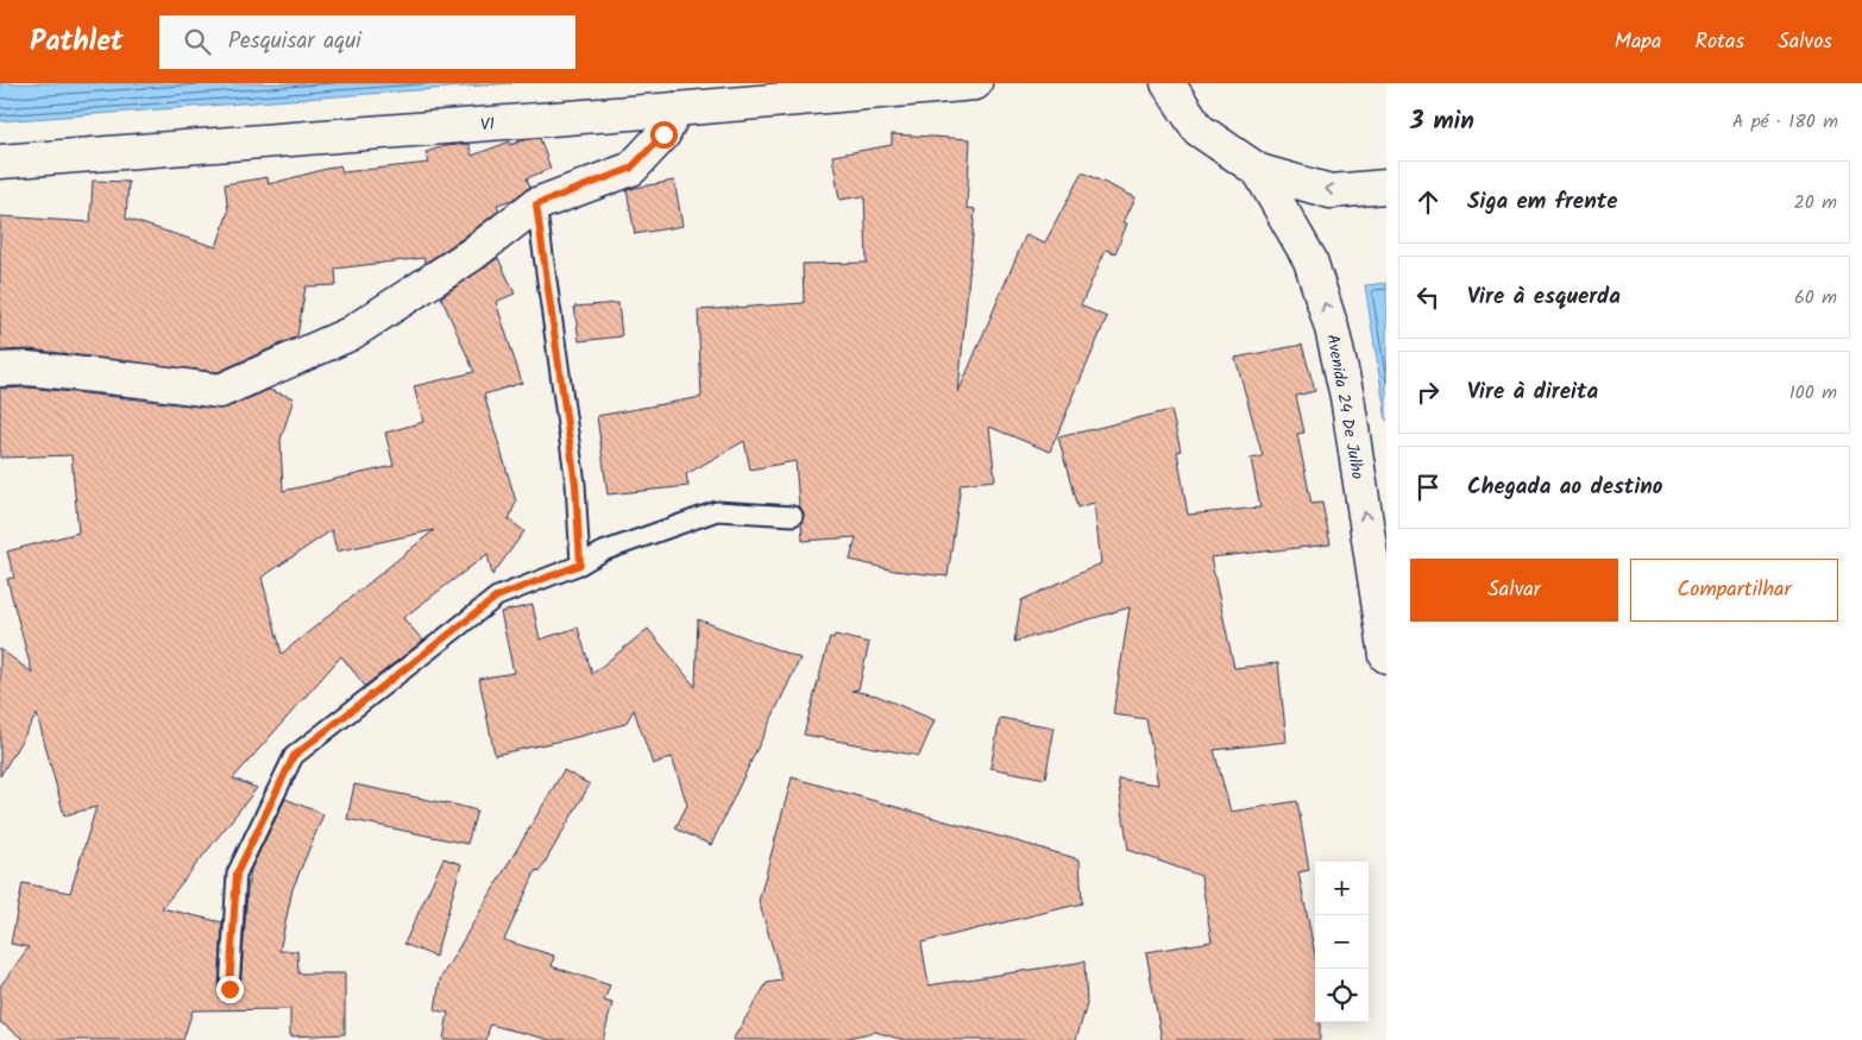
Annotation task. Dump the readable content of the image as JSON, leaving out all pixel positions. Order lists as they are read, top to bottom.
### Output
{
  "streets": {
    "street": ["V1", "Avenida 24 De Julho"]
  },
  "one_way": ["Avenida 24 De Julho"],
  "page": {
    "header": "Pathlet",
    "search": "Pesquisar aqui",
    "nav": ["Mapa", "Rotas", "Salvos"],
    "heading": ["3 min", "A pé · 180 m"],
    "list": [
      ["Siga em frente", "20 m"],
      ["Vire à esquerda", "60 m"],
      ["Vire à direita", "100 m"],
      "Chegada ao destino"
    ],
    "buttons": ["Salvar", "Compartilhar"],
    "map_buttons": ["+", "−"]
  }
}
